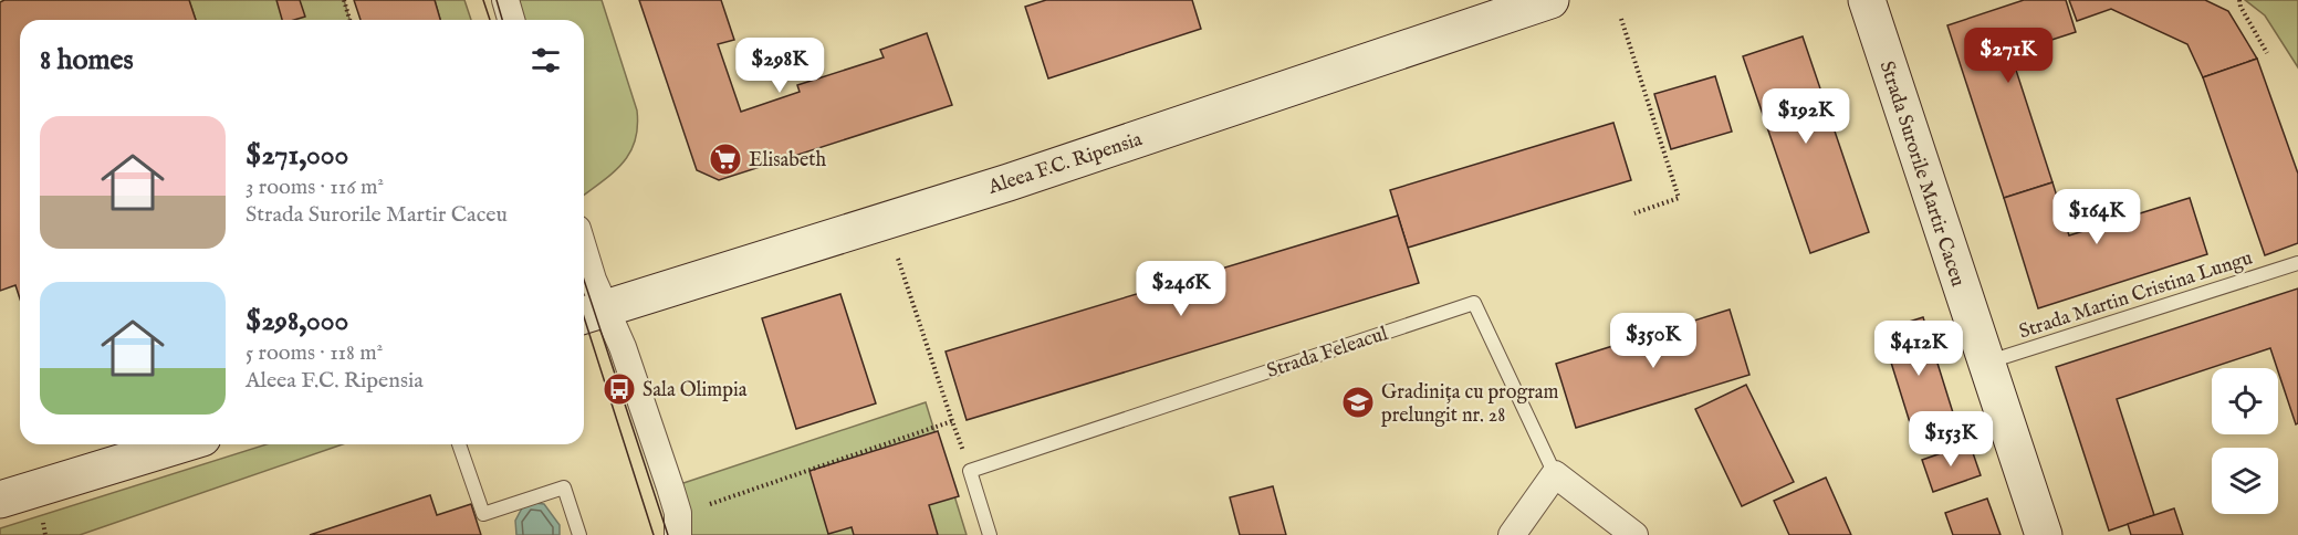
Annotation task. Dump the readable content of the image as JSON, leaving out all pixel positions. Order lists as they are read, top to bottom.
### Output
{
  "streets": {
    "main road": ["Aleea F.C. Ripensia", "Strada Surorile Martir Caceu"],
    "street": ["Strada Feleacul"],
    "lane": ["Strada Martin Cristina Lungu"]
  },
  "crossings": [
    ["Strada Surorile Martir Caceu", "Strada Martin Cristina Lungu"]
  ],
  "places": {
    "supermarket": ["Elisabeth"],
    "bus stop": ["Sala Olimpia"],
    "school or university": ["Gradinița cu program prelungit nr. 28"]
  },
  "page": {
    "heading": "8 homes",
    "price": [
      "$271K",
      "$298K",
      "$192K",
      "$164K",
      "$246K",
      "$350K",
      "$412K",
      "$153K"
    ],
    "list": [
      {
        "name": "$271,000",
        "note": "3 rooms · 116 m² · Strada Surorile Martir Caceu"
      },
      {
        "name": "$298,000",
        "note": "5 rooms · 118 m² · Aleea F.C. Ripensia"
      }
    ]
  }
}
